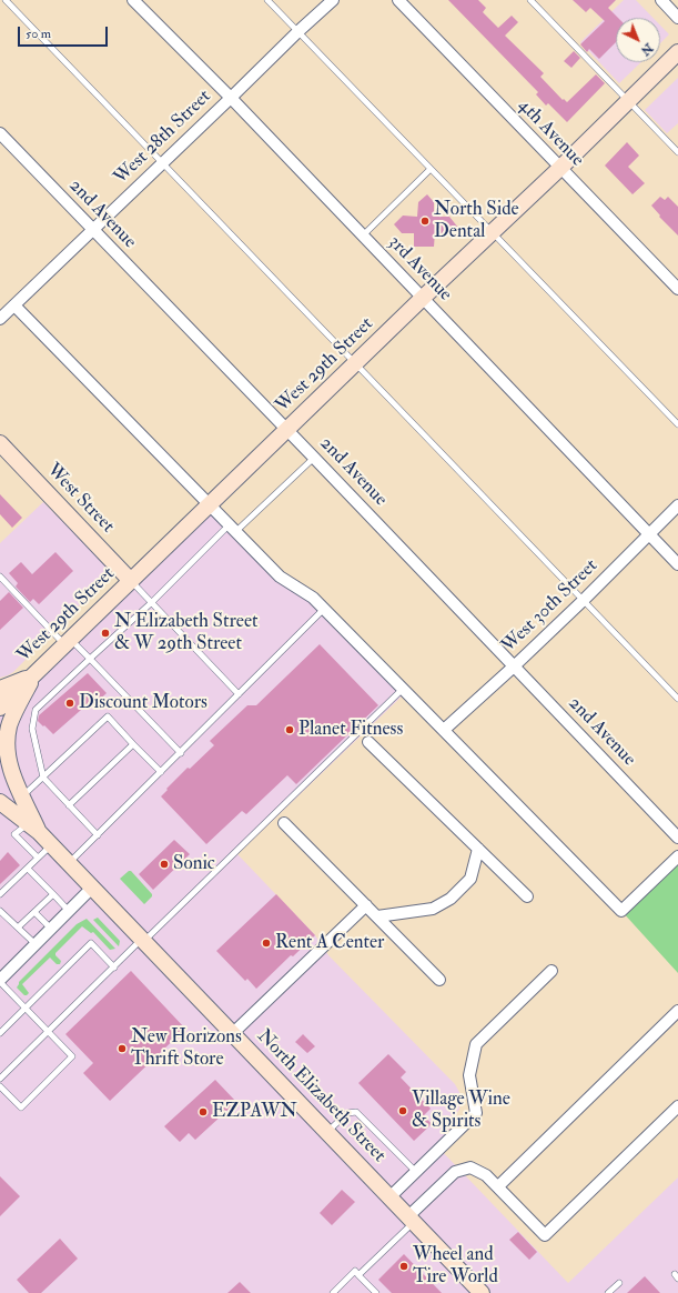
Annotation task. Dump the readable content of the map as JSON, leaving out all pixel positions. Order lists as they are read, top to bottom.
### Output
{
  "streets": {
    "street": [
      "4th Avenue",
      "West 28th Street",
      "2nd Avenue",
      "3rd Avenue",
      "West 29th Street",
      "West Street",
      "West 30th Street",
      "North Elizabeth Street"
    ]
  },
  "crossings": [
    ["4th Avenue", "West 29th Street"],
    ["West 28th Street", "2nd Avenue"],
    ["West 28th Street", "3rd Avenue"],
    ["2nd Avenue", "West 29th Street"],
    ["2nd Avenue", "West 30th Street"],
    ["3rd Avenue", "West 29th Street"],
    ["3rd Avenue", "West 30th Street"],
    ["West 29th Street", "West Street"]
  ],
  "places": [
    "North Side Dental",
    "N Elizabeth Street & W 29th Street",
    "Discount Motors",
    "Planet Fitness",
    "Sonic",
    "Rent A Center",
    "New Horizons Thrift Store",
    "Village Wine & Spirits",
    "EZPAWN",
    "Wheel and Tire World"
  ],
  "scale_bar": "50 m",
  "north": "bottom right"
}
